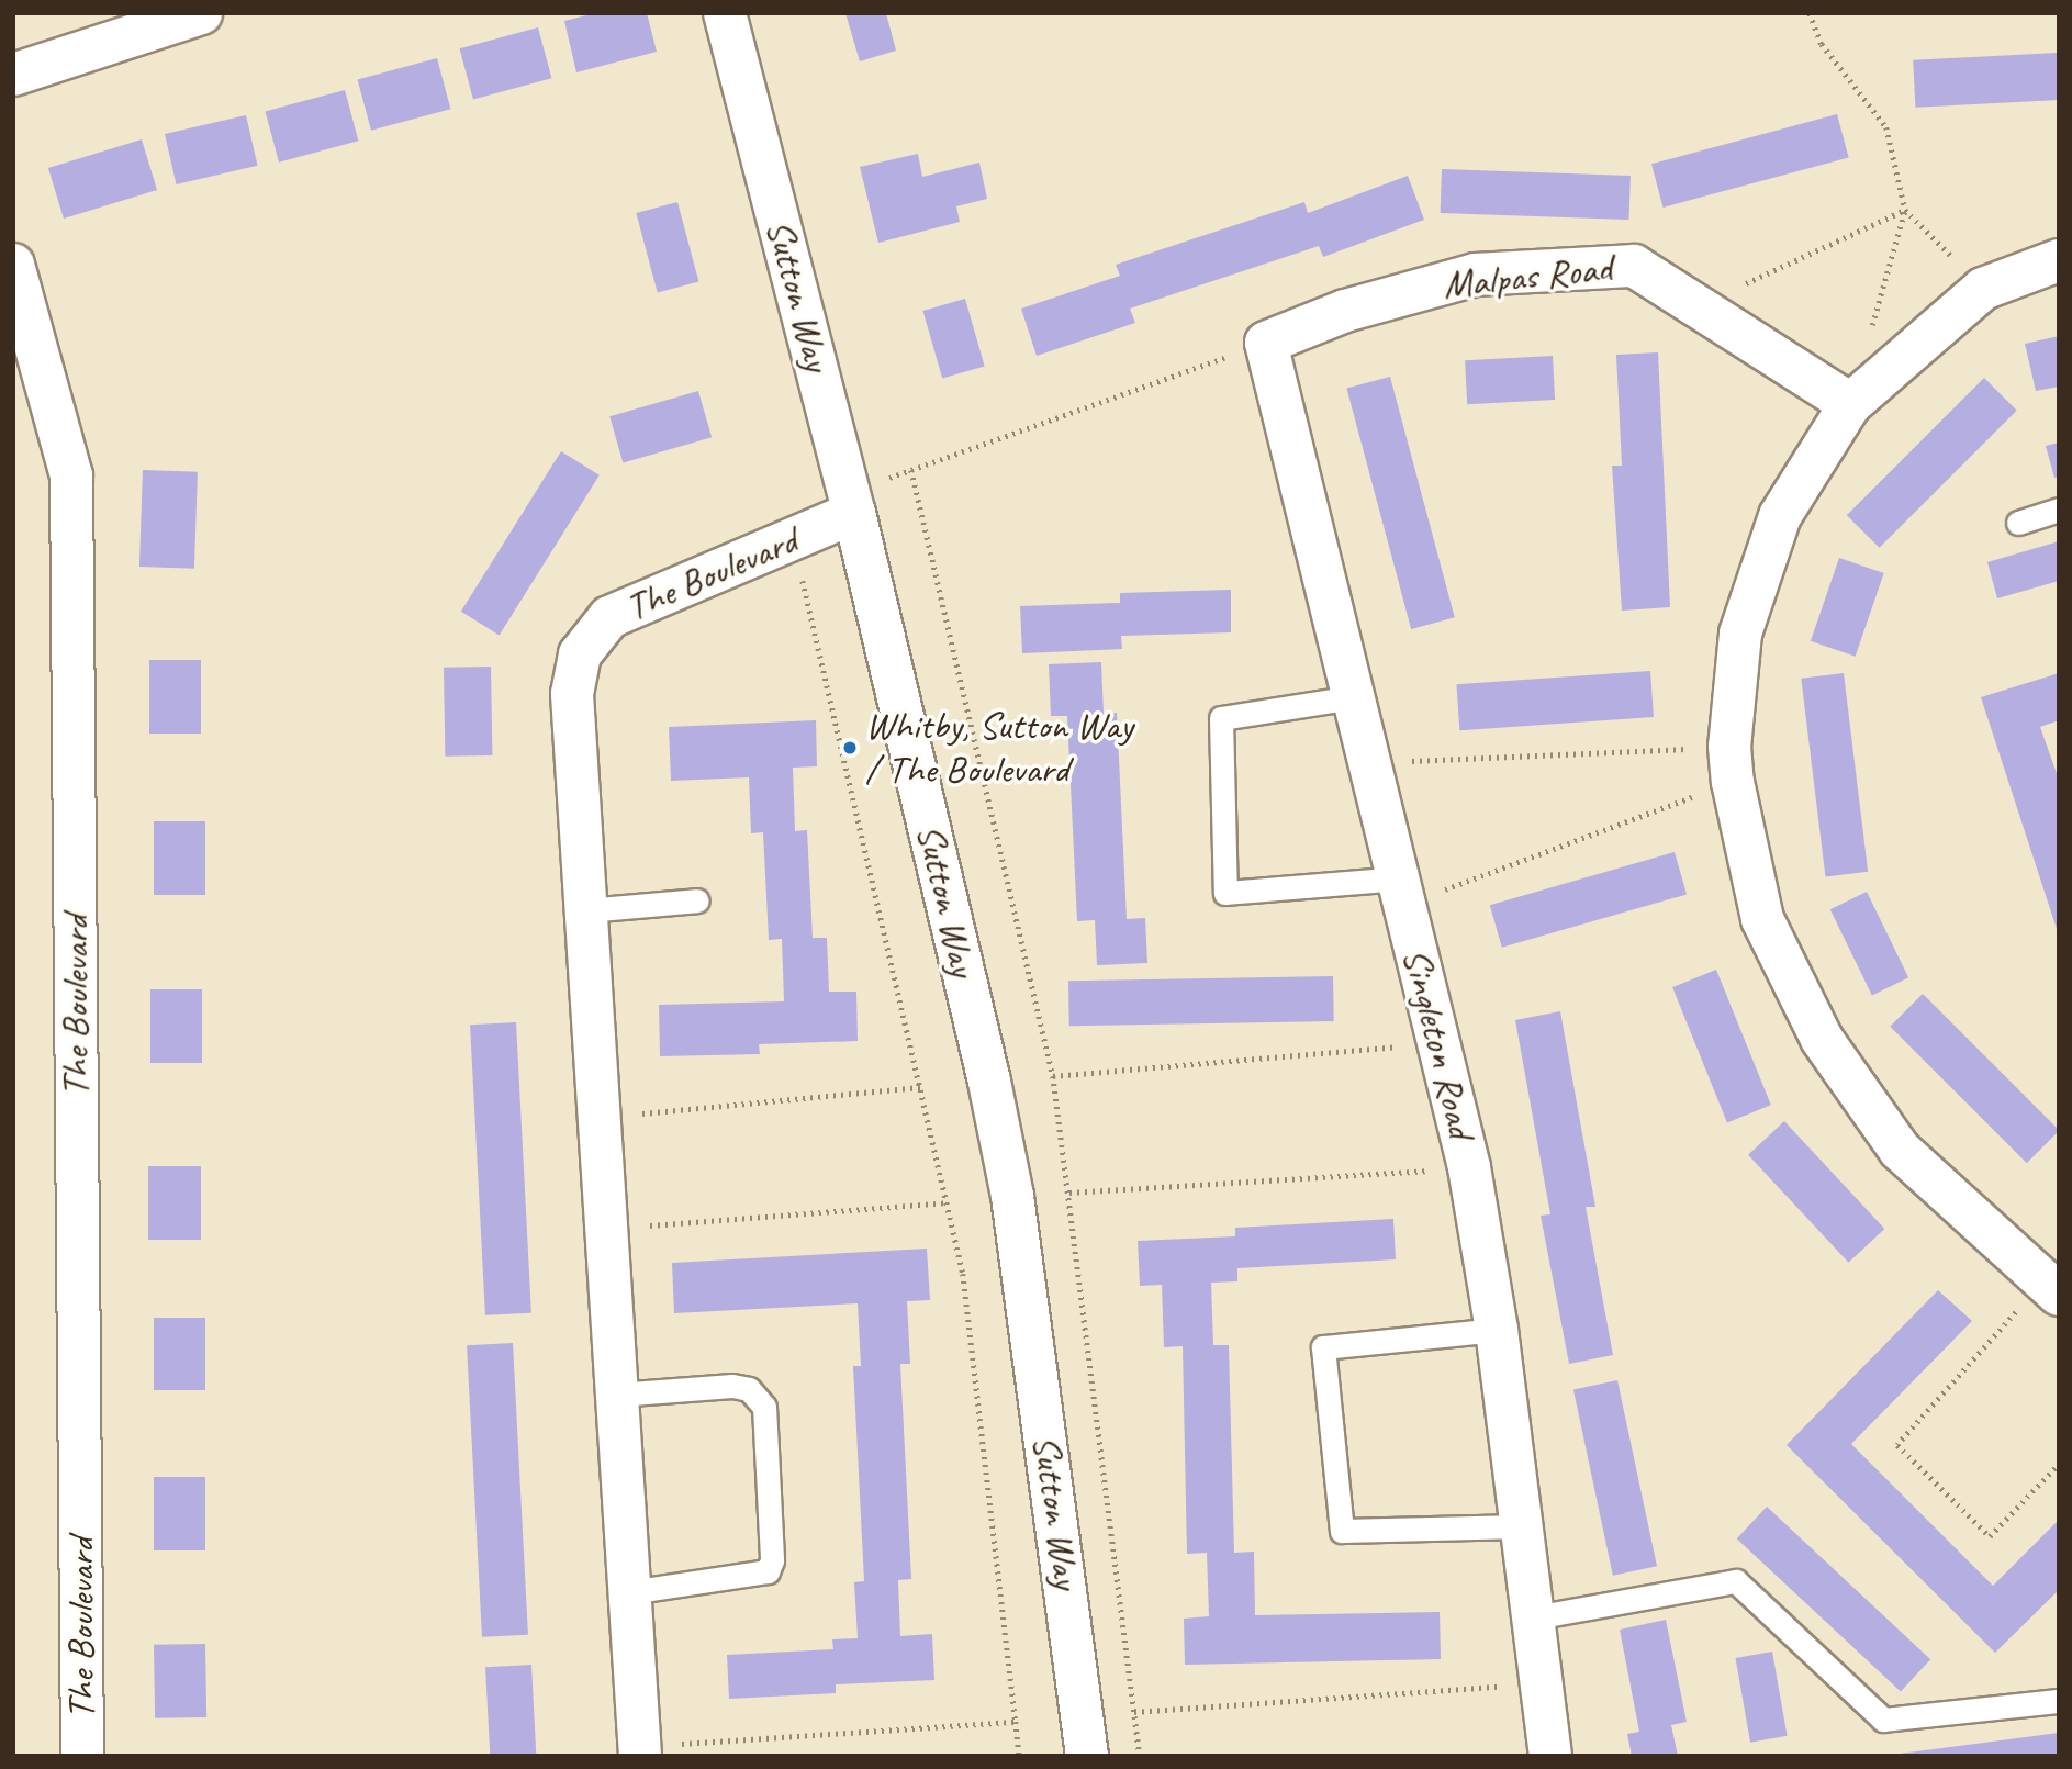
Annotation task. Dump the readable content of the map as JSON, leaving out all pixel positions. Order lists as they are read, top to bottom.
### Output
{
  "streets": {
    "street": [
      "Malpas Road",
      "Sutton Way",
      "The Boulevard",
      "Singleton Road"
    ]
  },
  "crossings": [
    ["Malpas Road", "Singleton Road"],
    ["Sutton Way", "The Boulevard"]
  ],
  "places": ["Whitby, Sutton Way / The Boulevard"]
}
